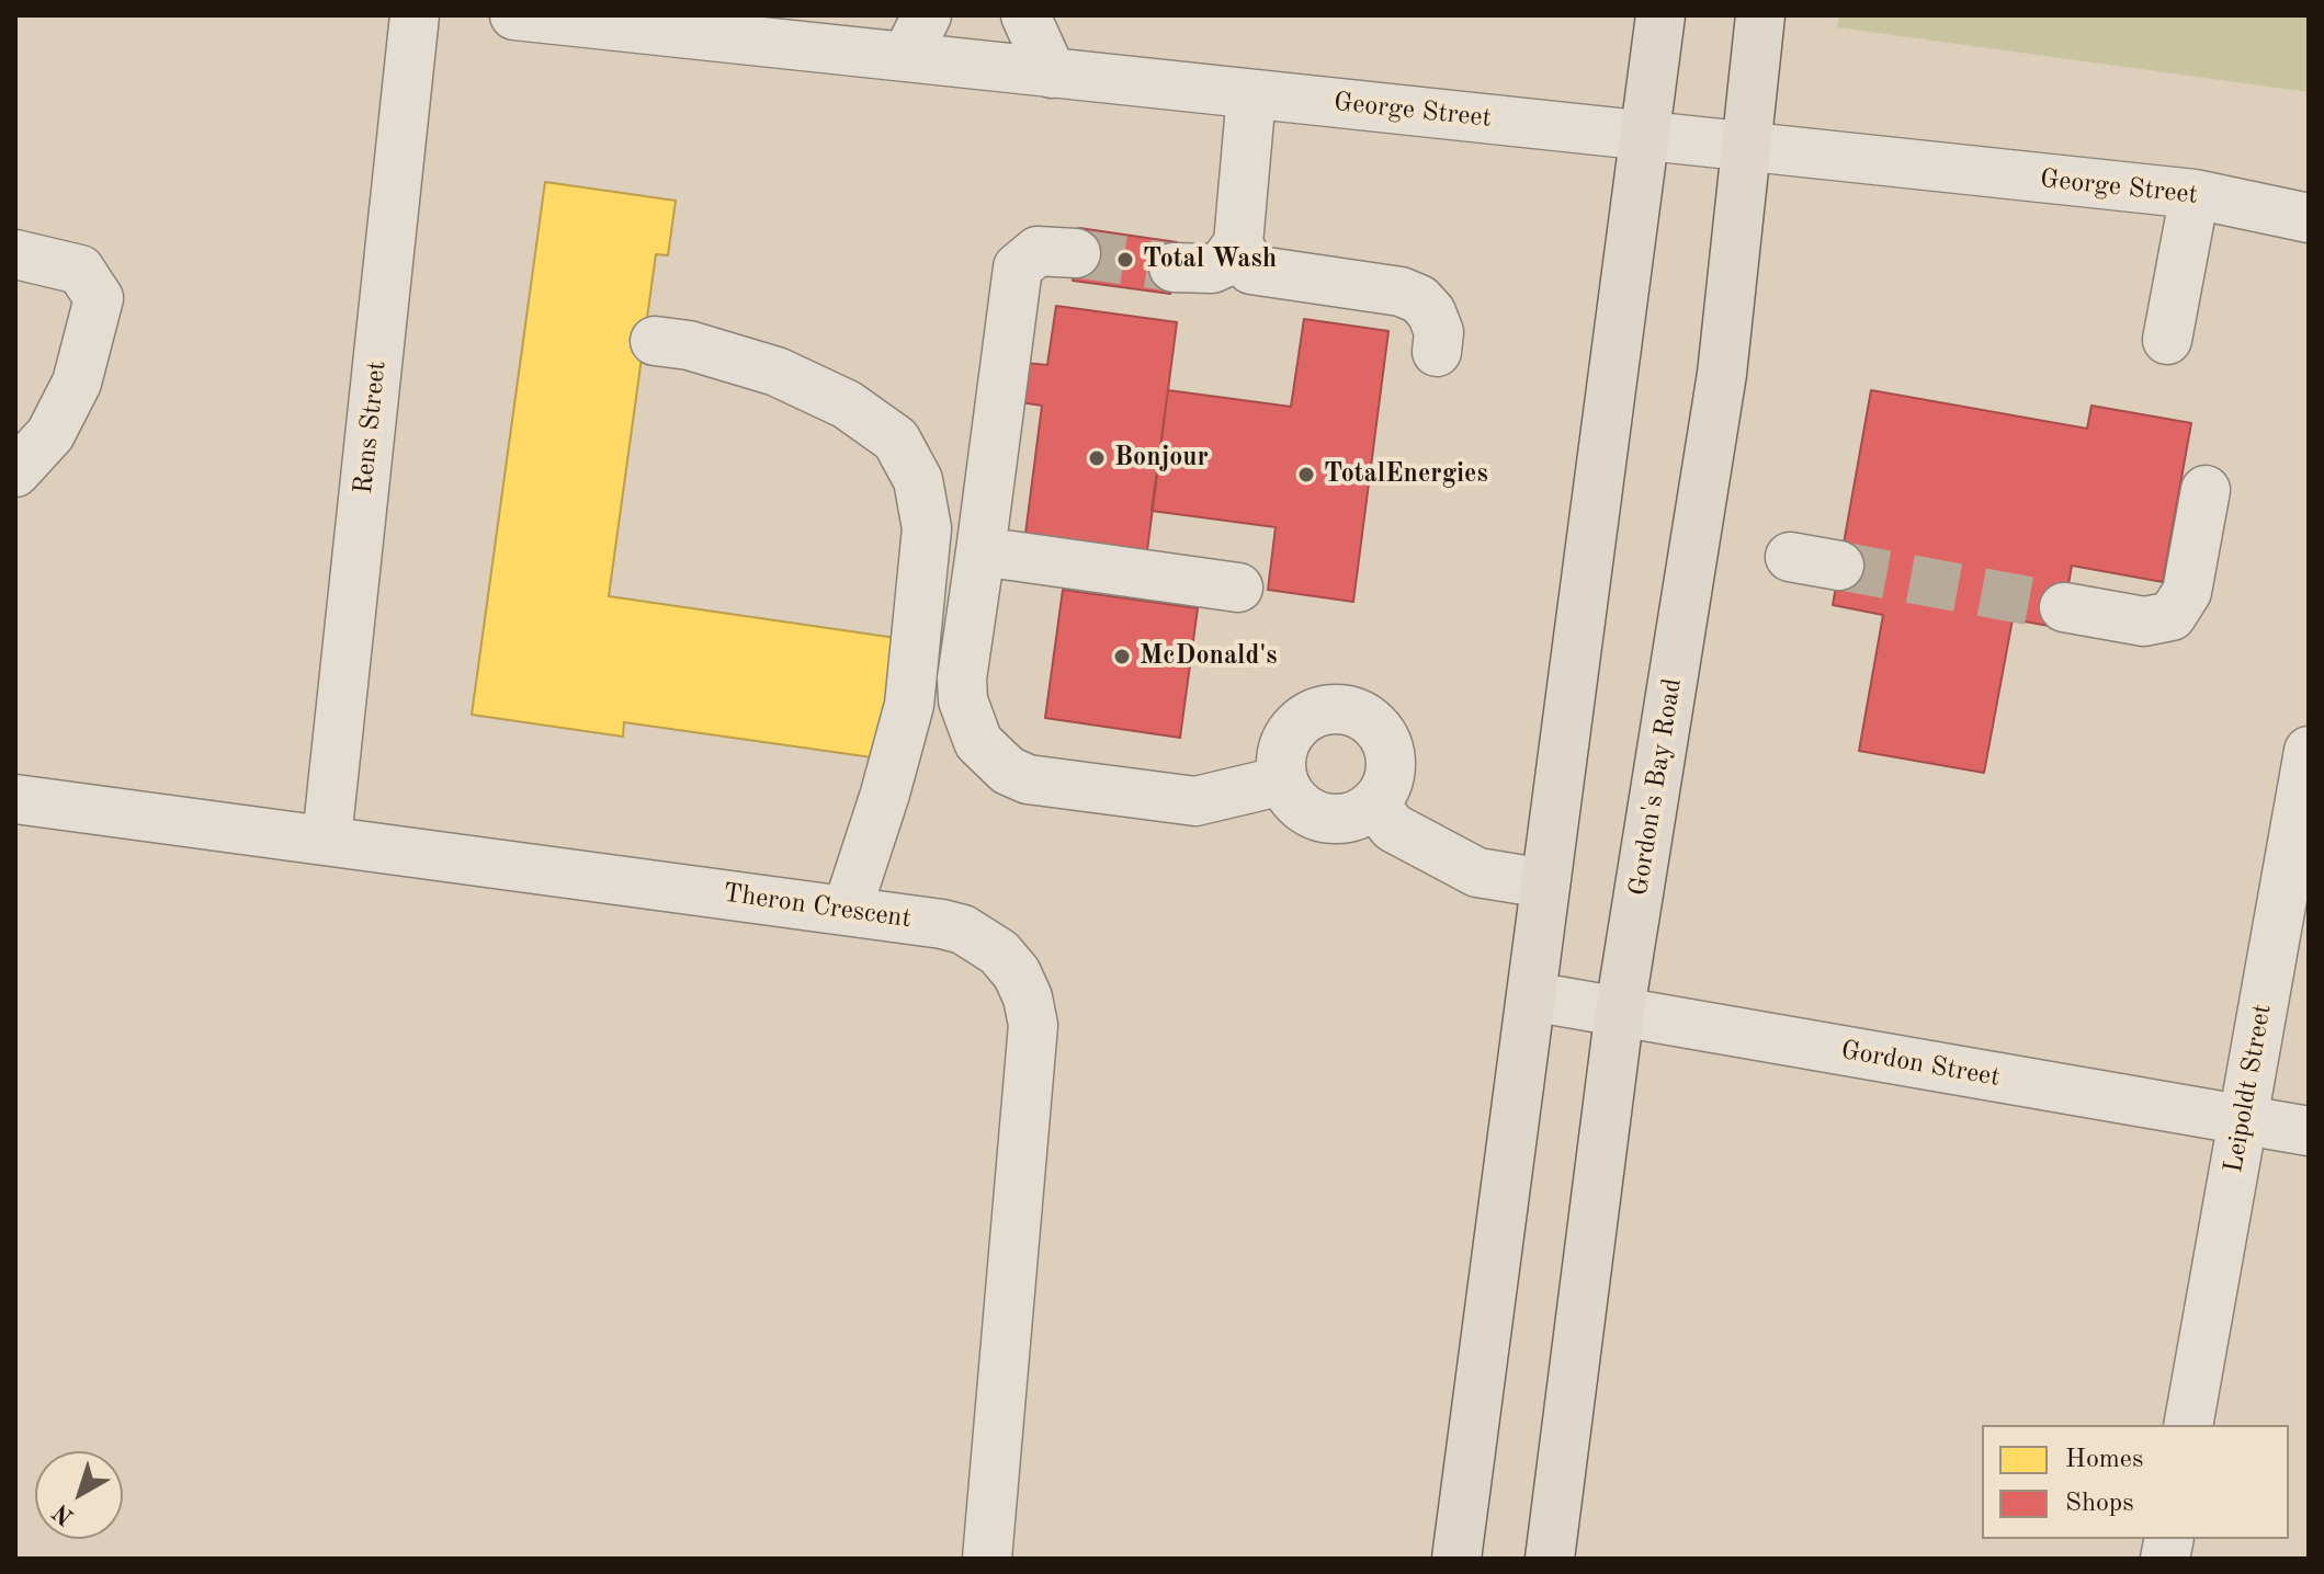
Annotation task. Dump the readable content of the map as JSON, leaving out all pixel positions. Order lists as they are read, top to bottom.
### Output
{
  "streets": {
    "main road": ["Gordon's Bay Road"],
    "street": [
      "George Street",
      "Rens Street",
      "Theron Crescent",
      "Gordon Street",
      "Leipoldt Street"
    ]
  },
  "crossings": [
    ["George Street", "Gordon's Bay Road"],
    ["Rens Street", "Theron Crescent"],
    ["Gordon's Bay Road", "Gordon Street"],
    ["Gordon Street", "Leipoldt Street"]
  ],
  "places": [
    "Total Wash",
    "Bonjour",
    "TotalEnergies",
    "McDonald's"
  ],
  "legend": ["Homes", "Shops"],
  "north": "bottom left"
}
